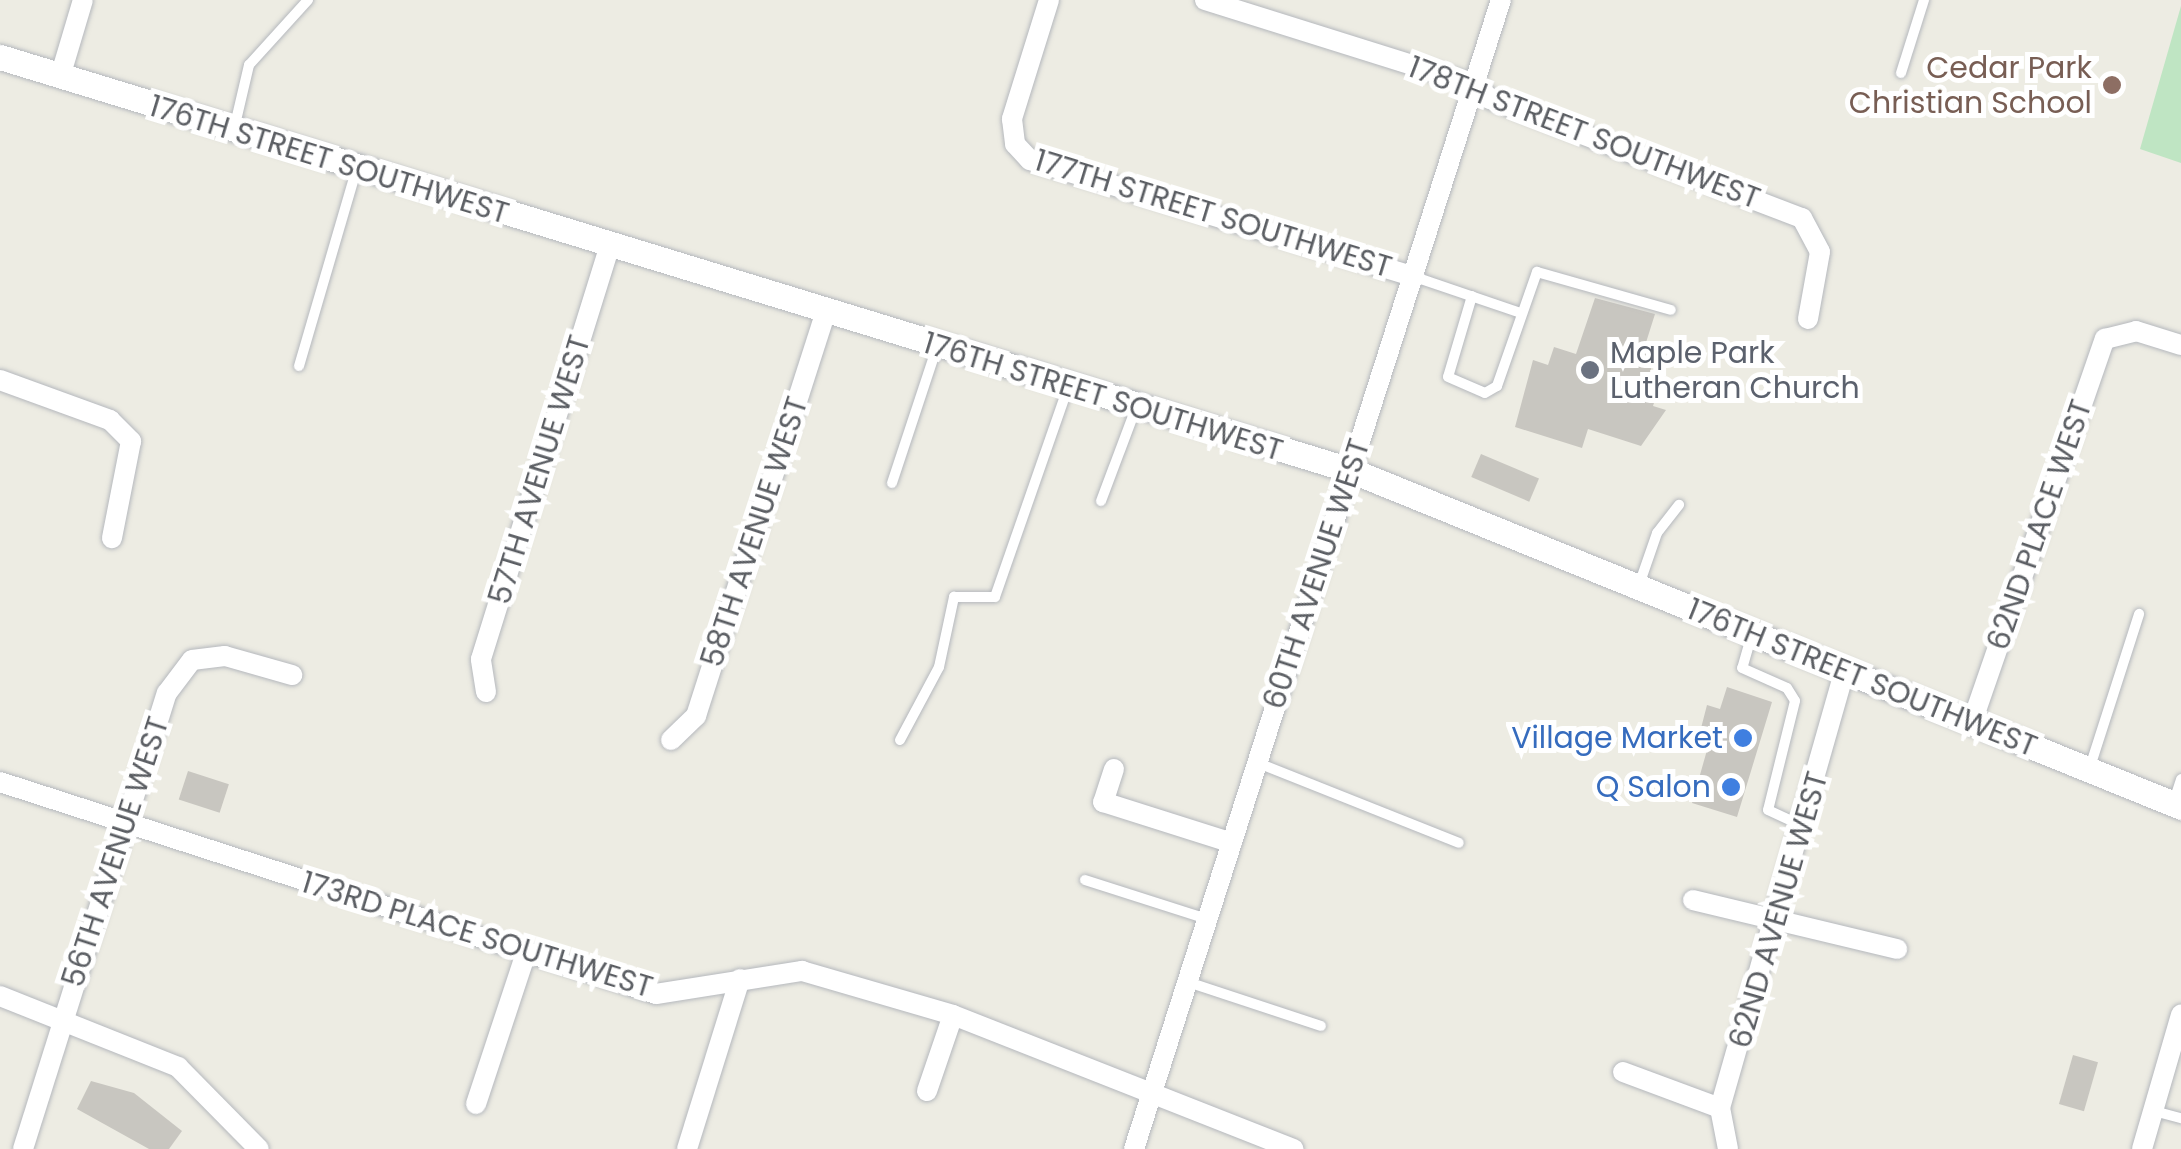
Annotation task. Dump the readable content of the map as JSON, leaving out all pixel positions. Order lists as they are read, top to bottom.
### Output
{
  "streets": {
    "street": [
      "178TH STREET SOUTHWEST",
      "176TH STREET SOUTHWEST",
      "177TH STREET SOUTHWEST",
      "57TH AVENUE WEST",
      "62ND PLACE WEST",
      "58TH AVENUE WEST",
      "60TH AVENUE WEST",
      "56TH AVENUE WEST",
      "62ND AVENUE WEST",
      "173RD PLACE SOUTHWEST"
    ]
  },
  "crossings": [
    ["178TH STREET SOUTHWEST", "60TH AVENUE WEST"],
    ["176TH STREET SOUTHWEST", "57TH AVENUE WEST"],
    ["176TH STREET SOUTHWEST", "62ND PLACE WEST"],
    ["176TH STREET SOUTHWEST", "58TH AVENUE WEST"],
    ["176TH STREET SOUTHWEST", "60TH AVENUE WEST"],
    ["176TH STREET SOUTHWEST", "62ND AVENUE WEST"],
    ["177TH STREET SOUTHWEST", "60TH AVENUE WEST"],
    ["60TH AVENUE WEST", "173RD PLACE SOUTHWEST"],
    ["56TH AVENUE WEST", "173RD PLACE SOUTHWEST"]
  ],
  "places": [
    "Cedar Park Christian School",
    "Maple Park Lutheran Church",
    "Village Market",
    "Q Salon"
  ]
}
